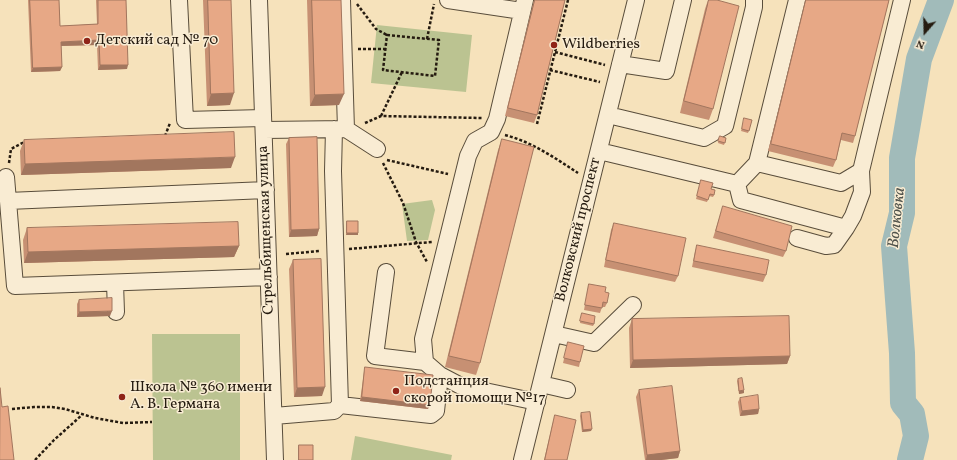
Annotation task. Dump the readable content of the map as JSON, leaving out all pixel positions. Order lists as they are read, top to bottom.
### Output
{
  "streets": {
    "street": ["Стрельбищенская улица", "Волковский проспект"]
  },
  "water": ["Волковка"],
  "places": [
    "Детский сад № 70",
    "Wildberries",
    "Подстанция скорой помощи №17",
    "Школа № 360 имени А. В. Германа"
  ],
  "north": "bottom"
}
